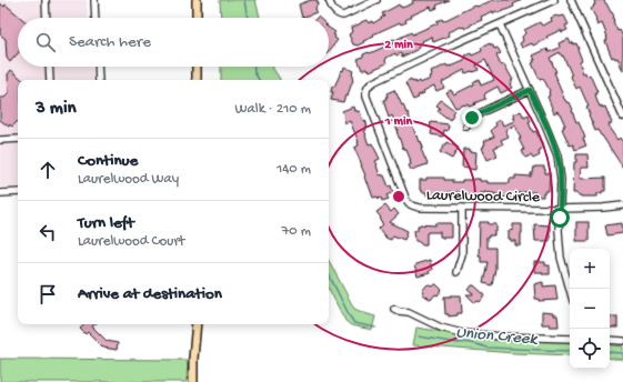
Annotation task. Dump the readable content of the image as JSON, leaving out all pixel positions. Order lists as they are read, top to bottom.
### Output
{
  "streets": {
    "street": ["Laurelwood Circle"]
  },
  "water": ["Union Creek"],
  "page": {
    "search": "Search here",
    "heading": ["3 min", "Walk · 210 m"],
    "list": [
      ["Continue", "Laurelwood Way", "140 m"],
      ["Turn left", "Laurelwood Court", "70 m"],
      "Arrive at destination"
    ],
    "map_buttons": ["+", "−"]
  },
  "rings": ["2 min", "1 min"]
}
